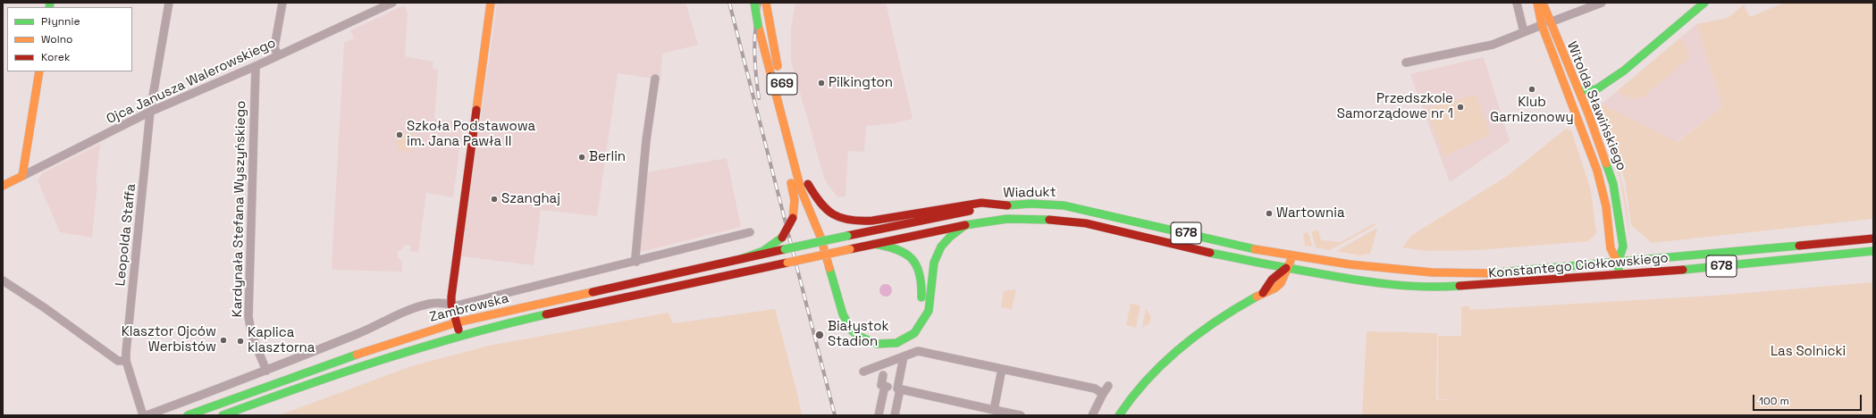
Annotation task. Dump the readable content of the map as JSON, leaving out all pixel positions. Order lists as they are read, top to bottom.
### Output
{
  "streets": {
    "main road": [
      "Ojca Janusza Walerowskiego",
      "669",
      "Witolda Sławińskiego",
      "Wiadukt",
      "678",
      "Konstantego Ciołkowskiego",
      "Zambrowska"
    ],
    "street": ["Kardynała Stefana Wyszyńskiego", "Leopolda Staffa"]
  },
  "crossings": [
    ["Ojca Janusza Walerowskiego", "Kardynała Stefana Wyszyńskiego"],
    ["Ojca Janusza Walerowskiego", "Leopolda Staffa"],
    ["Witolda Sławińskiego", "Konstantego Ciołkowskiego"],
    ["Wiadukt", "Konstantego Ciołkowskiego"],
    ["Wiadukt", "Zambrowska"],
    ["Kardynała Stefana Wyszyńskiego", "Zambrowska"]
  ],
  "parks": ["Las Solnicki"],
  "places": [
    "Pilkington",
    "Klub Garnizonowy",
    "Przedszkole Samorządowe nr 1",
    "Szkoła Podstawowa im. Jana Pawła II",
    "Berlin",
    "Szanghaj",
    "Wartownia",
    "Białystok Stadion",
    "Klasztor Ojców Werbistów",
    "Kaplica klasztorna"
  ],
  "legend": ["Płynnie", "Wolno", "Korek"],
  "scale_bar": "100 m"
}
